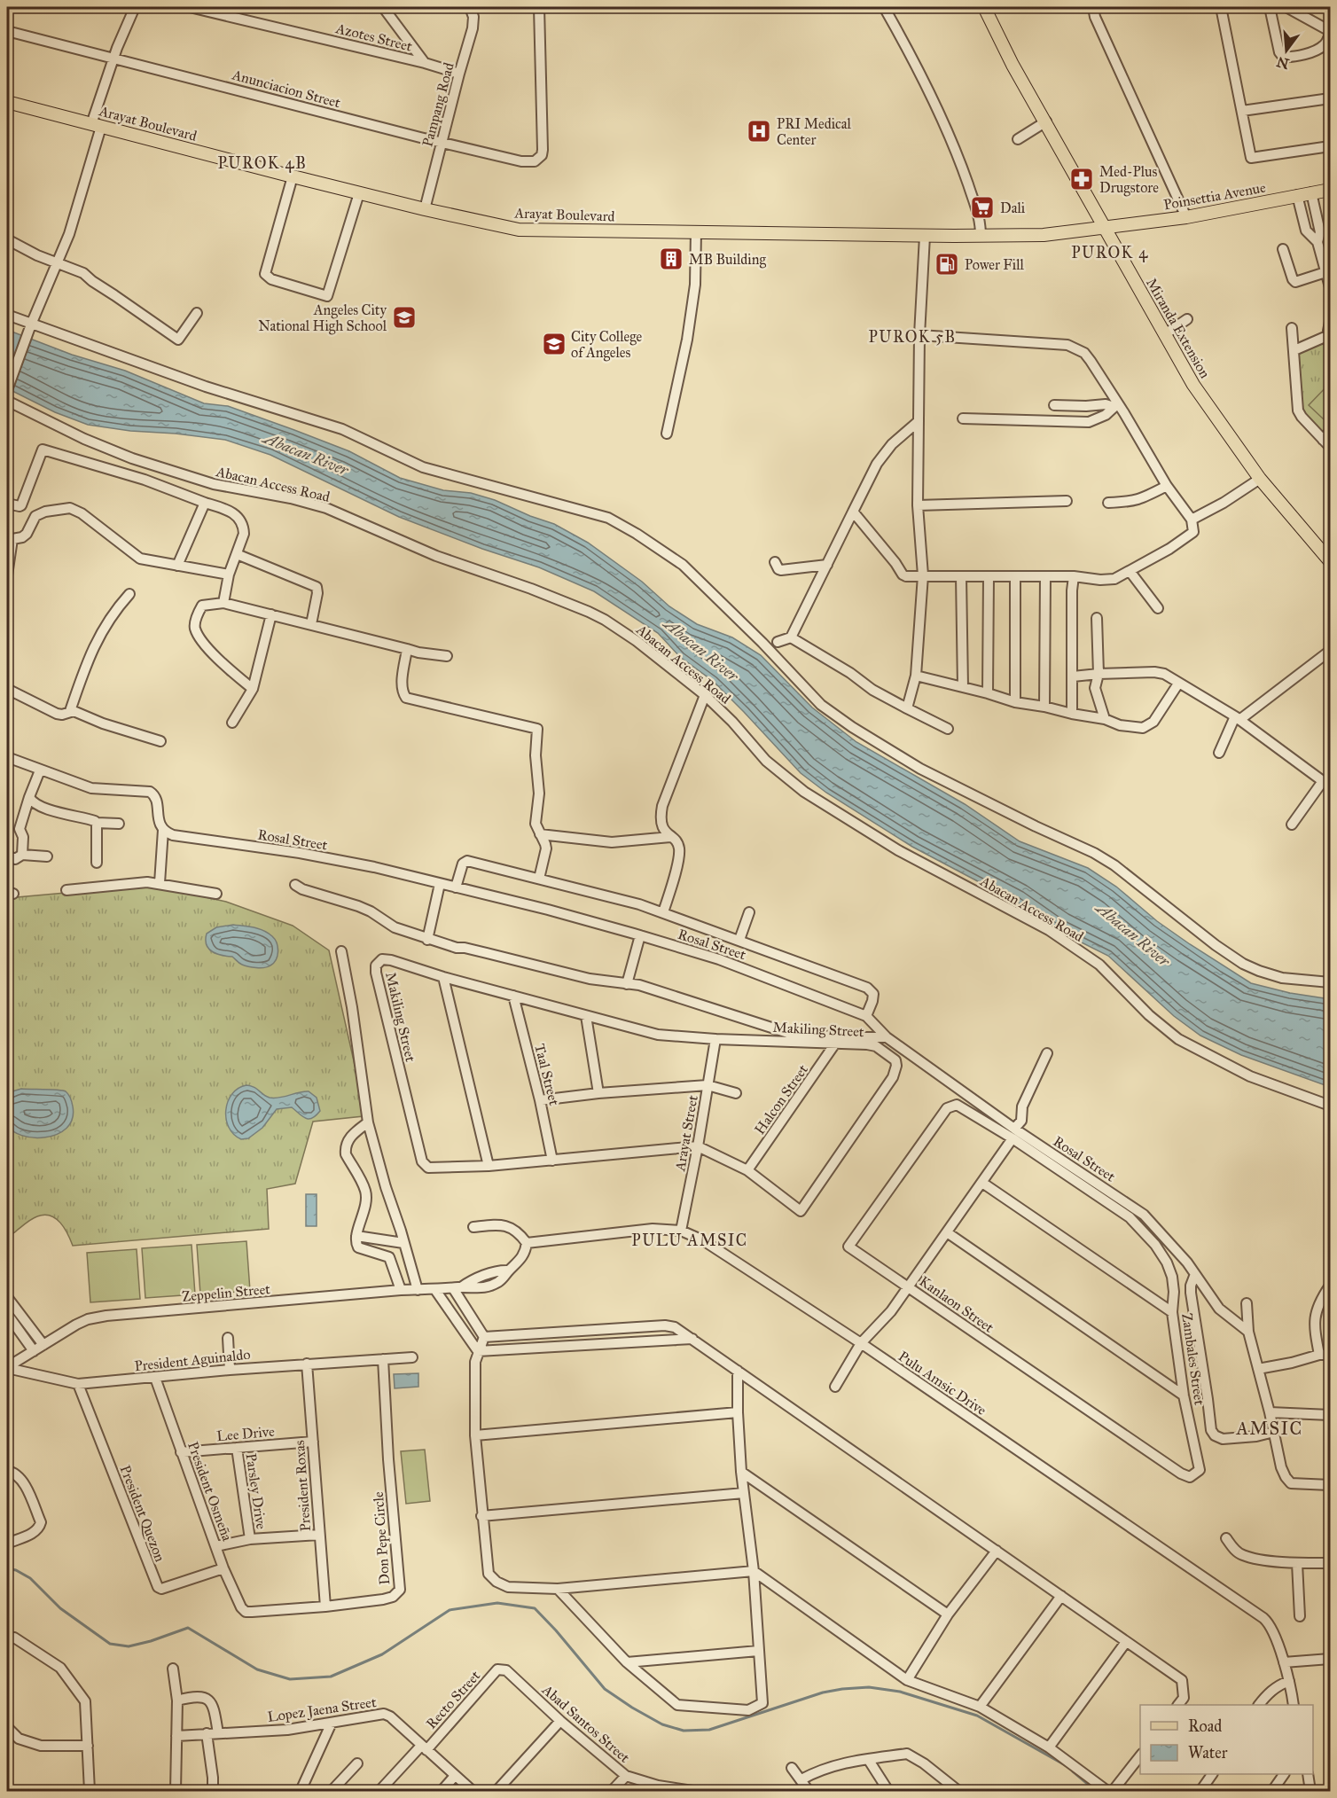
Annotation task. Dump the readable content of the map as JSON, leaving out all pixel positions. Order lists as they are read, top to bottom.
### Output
{
  "streets": {
    "main road": ["Arayat Boulevard", "Poinsettia Avenue", "Miranda Extension"],
    "street": [
      "Azotes Street",
      "Anunciacion Street",
      "Pampang Road",
      "Abacan Access Road",
      "Rosal Street",
      "Makiling Street",
      "Taal Street",
      "Halcon Street",
      "Arayat Street",
      "Zeppelin Street",
      "Kanlaon Street",
      "Zambales Street",
      "President Aguinaldo",
      "Pulu Amsic Drive",
      "Lee Drive",
      "President Roxas",
      "President Osmeña",
      "Parsley Drive",
      "President Quezon",
      "Don Pepe Circle",
      "Recto Street",
      "Lopez Jaena Street",
      "Abad Santos Street"
    ]
  },
  "crossings": [
    ["Azotes Street", "Pampang Road"],
    ["Anunciacion Street", "Pampang Road"],
    ["Pampang Road", "Arayat Boulevard"],
    ["Arayat Boulevard", "Poinsettia Avenue"],
    ["Arayat Boulevard", "Miranda Extension"],
    ["Poinsettia Avenue", "Miranda Extension"],
    ["Rosal Street", "Zambales Street"],
    ["Makiling Street", "Taal Street"],
    ["Makiling Street", "Halcon Street"],
    ["Makiling Street", "Arayat Street"],
    ["Arayat Street", "Pulu Amsic Drive"],
    ["Zeppelin Street", "President Aguinaldo"],
    ["Zeppelin Street", "Pulu Amsic Drive"],
    ["Kanlaon Street", "Zambales Street"],
    ["President Aguinaldo", "President Roxas"],
    ["President Aguinaldo", "President Osmeña"],
    ["President Aguinaldo", "President Quezon"],
    ["President Aguinaldo", "Don Pepe Circle"],
    ["Lee Drive", "President Roxas"],
    ["Lee Drive", "President Osmeña"],
    ["Lee Drive", "Parsley Drive"],
    ["President Roxas", "Don Pepe Circle"],
    ["President Osmeña", "President Quezon"],
    ["President Osmeña", "Don Pepe Circle"],
    ["Recto Street", "Lopez Jaena Street"],
    ["Recto Street", "Abad Santos Street"]
  ],
  "districts": [
    "PUROK 4B",
    "PUROK 4",
    "PUROK 5B",
    "PULU AMSIC",
    "AMSIC"
  ],
  "water": ["Abacan River"],
  "places": {
    "hospital": ["PRI Medical Center"],
    "pharmacy": ["Med-Plus Drugstore"],
    "supermarket": ["Dali"],
    "building": ["MB Building"],
    "fuel station": ["Power Fill"],
    "school or university": ["Angeles City National High School", "City College of Angeles"]
  },
  "legend": ["Road", "Water"],
  "north": "bottom"
}
